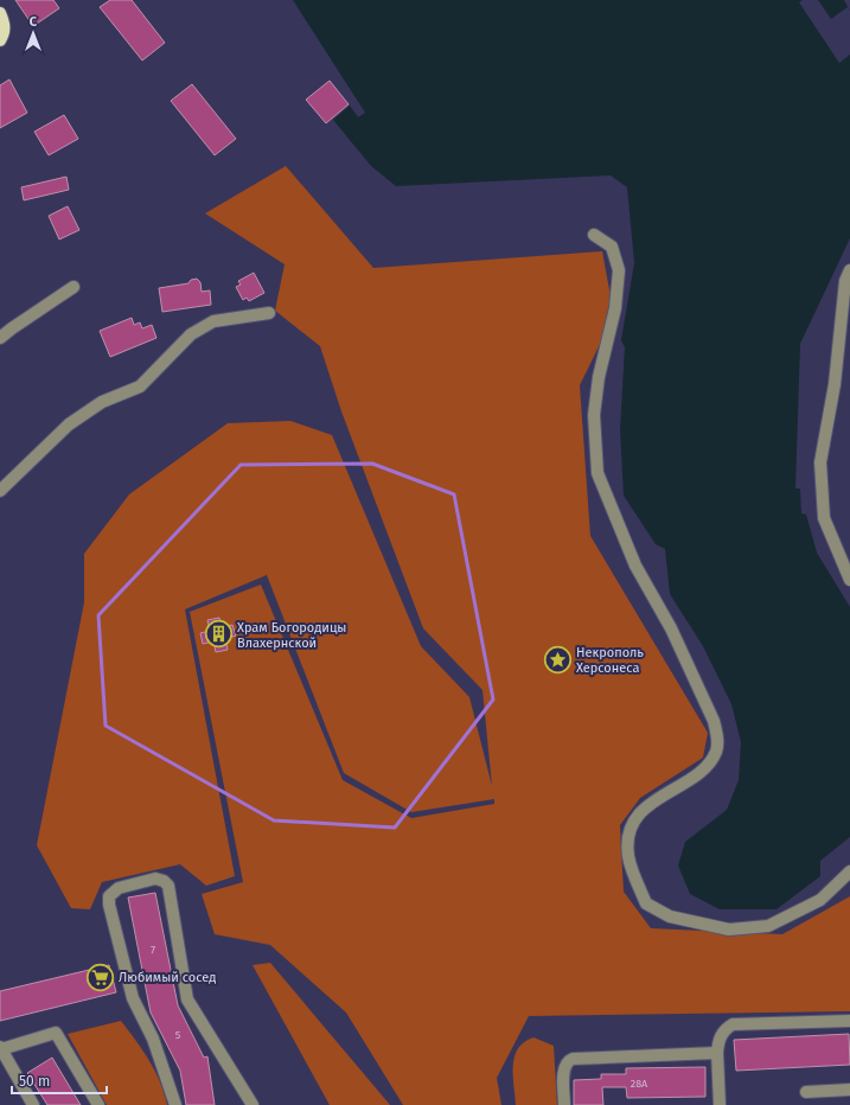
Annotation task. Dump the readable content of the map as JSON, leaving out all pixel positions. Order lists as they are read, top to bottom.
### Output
{
  "places": {
    "building": ["Храм Богородицы Влахернской"],
    "place": ["Некрополь Херсонеса"],
    "supermarket": ["Любимый сосед"]
  },
  "house_numbers": ["7", "5", "28А"],
  "scale_bar": "50 m",
  "north": "top"
}
